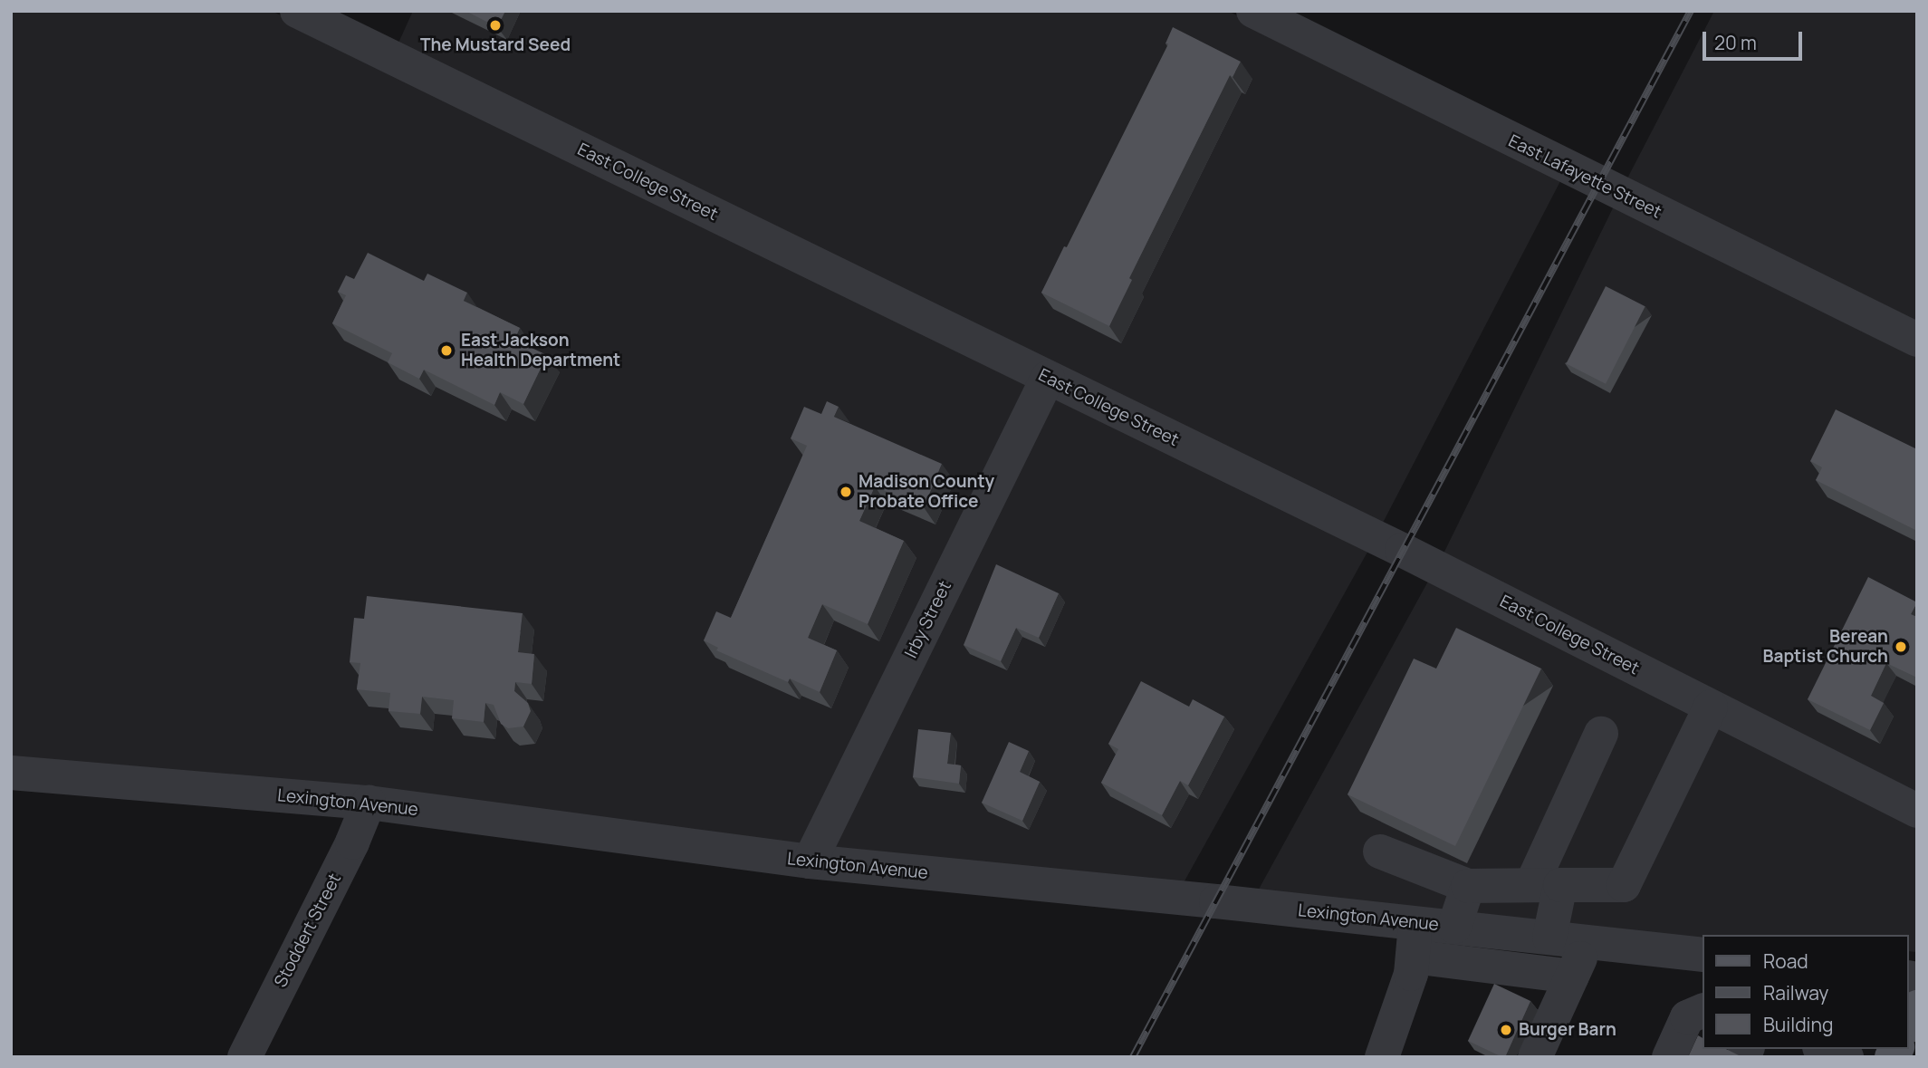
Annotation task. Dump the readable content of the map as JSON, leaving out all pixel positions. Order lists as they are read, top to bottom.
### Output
{
  "streets": {
    "street": [
      "East Lafayette Street",
      "East College Street",
      "Irby Street",
      "Lexington Avenue",
      "Stoddert Street"
    ]
  },
  "crossings": [
    ["East College Street", "Irby Street"],
    ["Irby Street", "Lexington Avenue"],
    ["Lexington Avenue", "Stoddert Street"]
  ],
  "places": [
    "The Mustard Seed",
    "East Jackson Health Department",
    "Madison County Probate Office",
    "Berean Baptist Church",
    "Burger Barn"
  ],
  "legend": ["Road", "Railway", "Building"],
  "scale_bar": "20 m"
}
